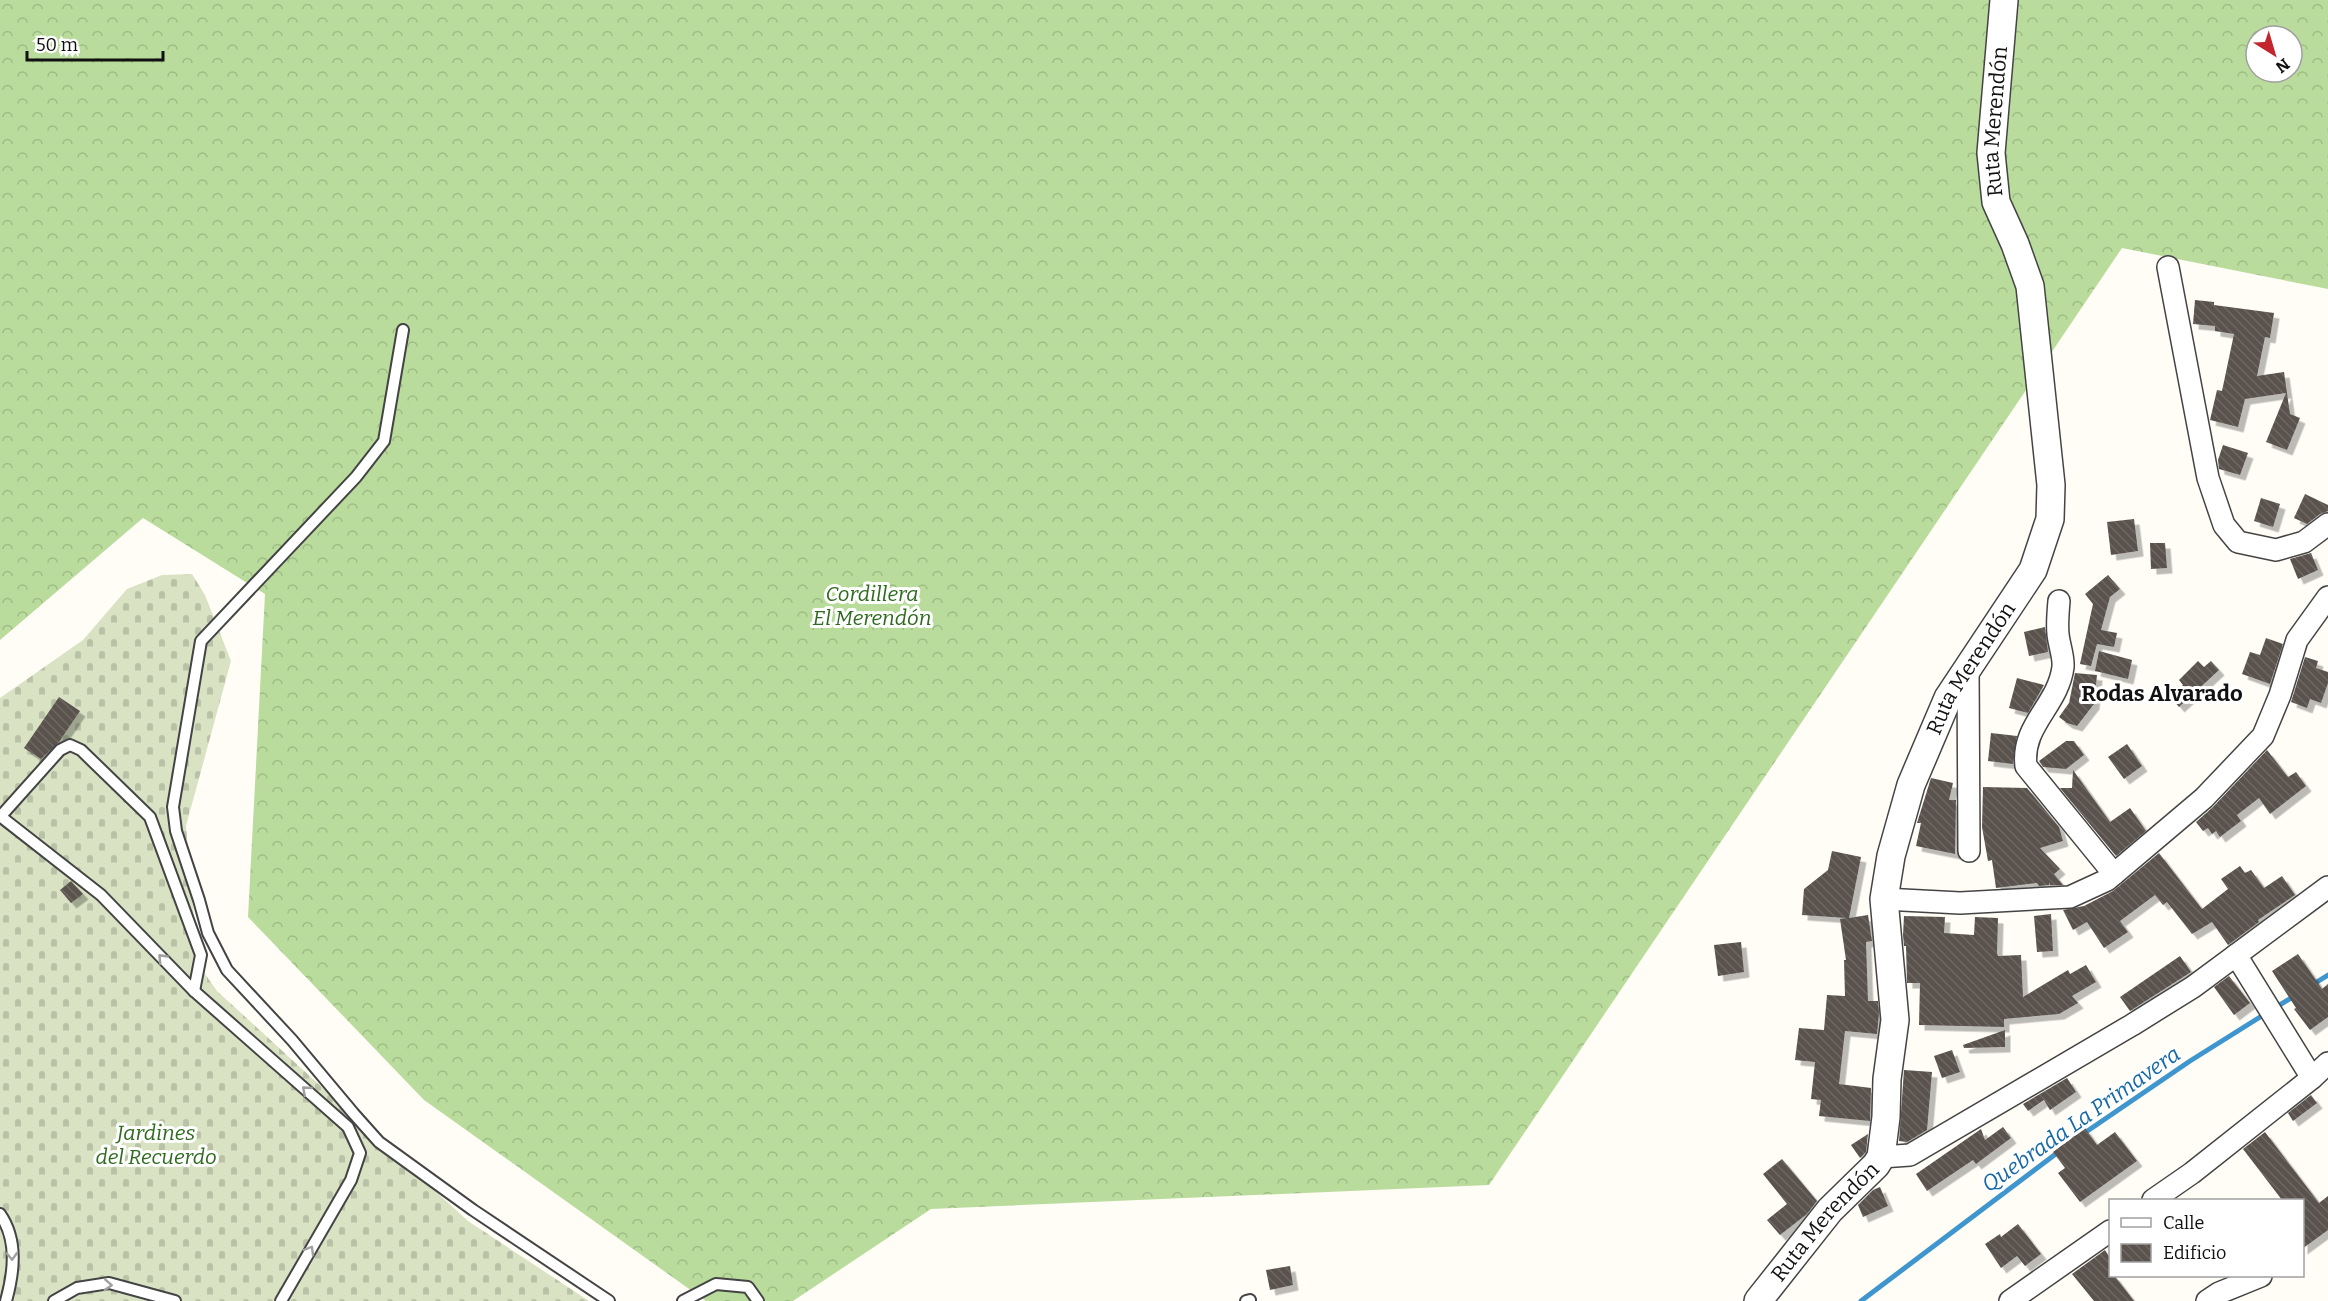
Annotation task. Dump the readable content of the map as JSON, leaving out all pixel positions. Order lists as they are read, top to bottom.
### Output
{
  "streets": {
    "street": ["Ruta Merendón"]
  },
  "districts": ["Rodas Alvarado"],
  "water": ["Quebrada La Primavera"],
  "parks": ["Cordillera El Merendón", "Jardines del Recuerdo"],
  "legend": ["Calle", "Edificio"],
  "scale_bar": "50 m",
  "north": "bottom right"
}
